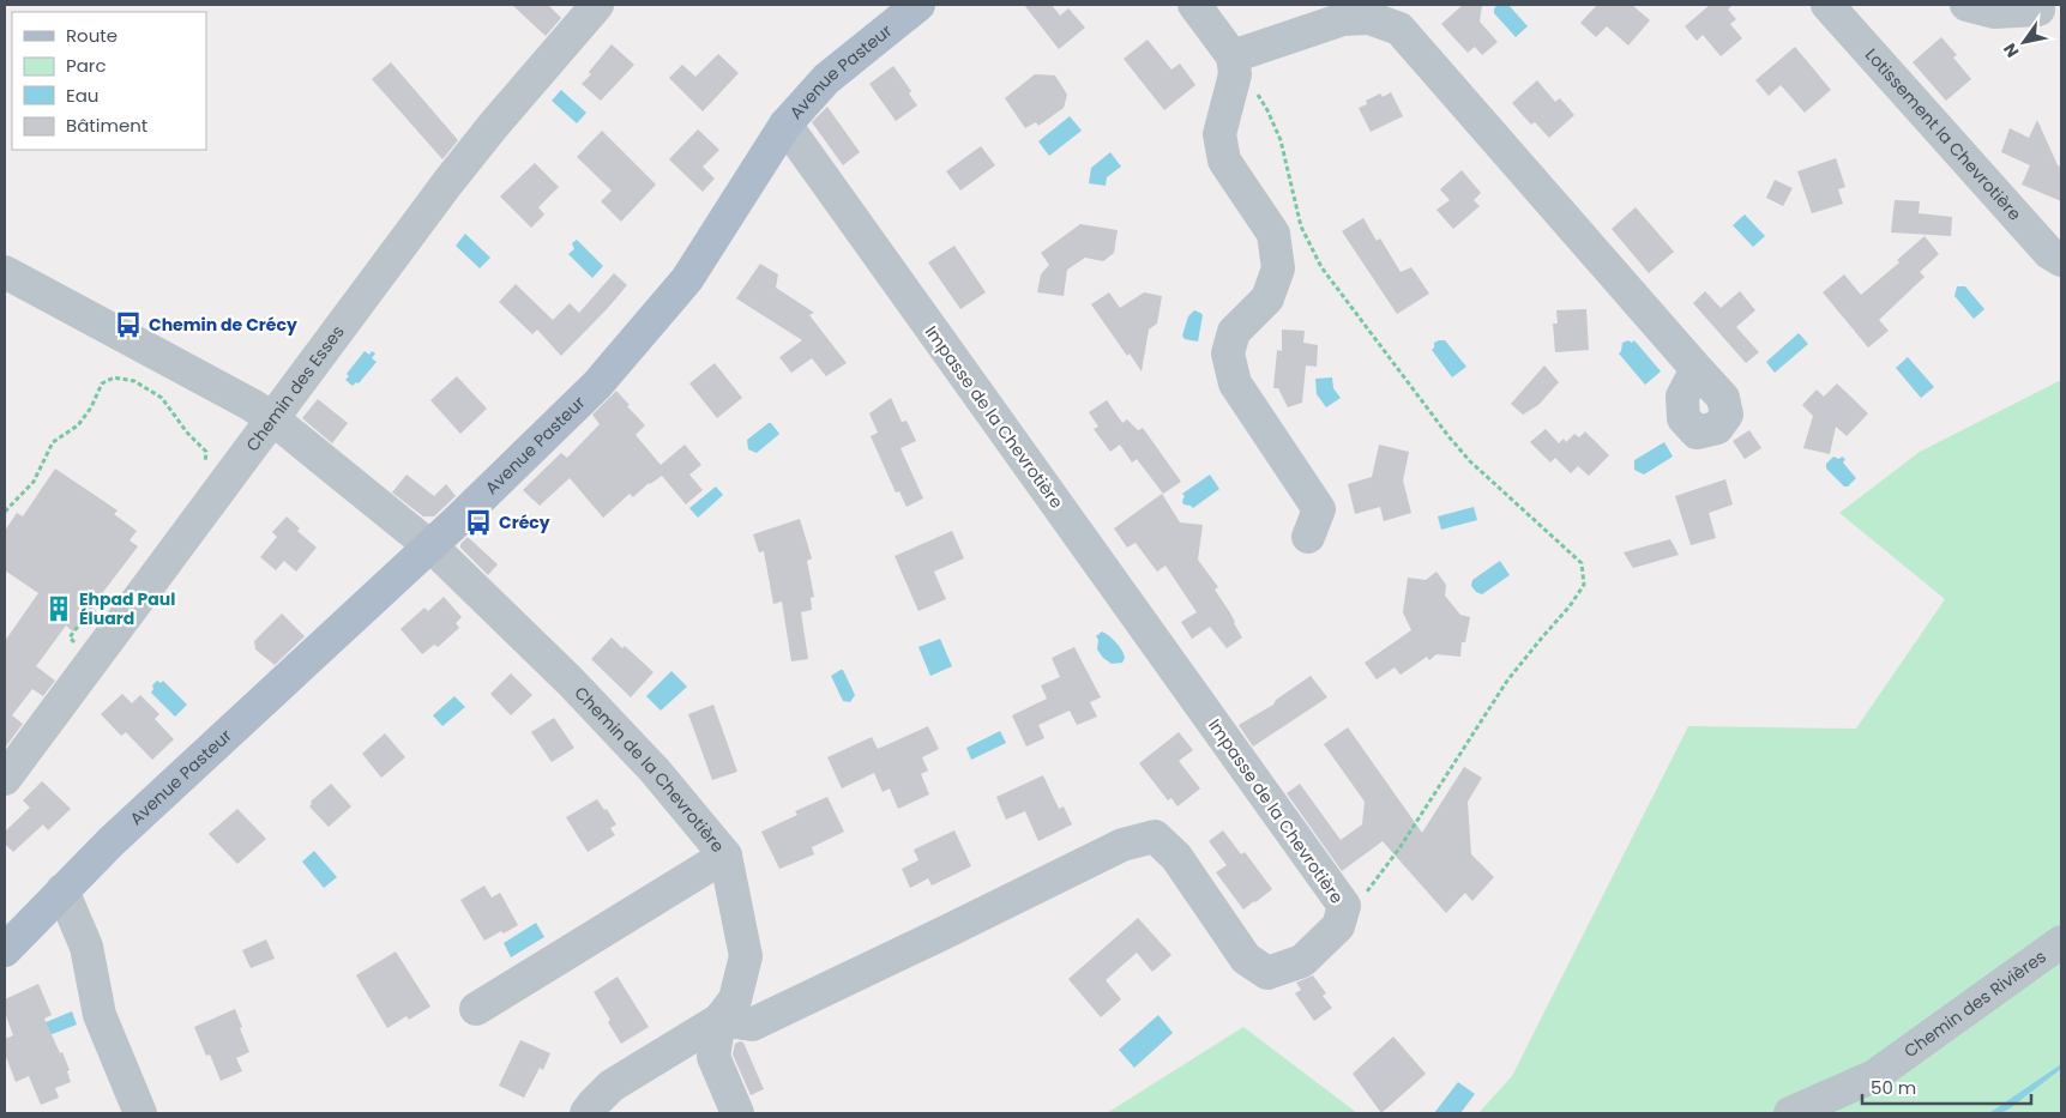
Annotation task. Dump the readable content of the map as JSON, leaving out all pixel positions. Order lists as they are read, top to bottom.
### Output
{
  "streets": {
    "main road": ["Avenue Pasteur"],
    "street": [
      "Lotissement la Chevrotière",
      "Chemin des Esses",
      "Impasse de la Chevrotière",
      "Chemin de la Chevrotière",
      "Chemin des Rivières"
    ]
  },
  "crossings": [
    ["Avenue Pasteur", "Impasse de la Chevrotière"],
    ["Avenue Pasteur", "Chemin de la Chevrotière"],
    ["Impasse de la Chevrotière", "Chemin de la Chevrotière"]
  ],
  "places": {
    "bus stop": ["Chemin de Crécy", "Crécy"],
    "building": ["Ehpad Paul Éluard"]
  },
  "legend": [
    "Route",
    "Parc",
    "Eau",
    "Bâtiment"
  ],
  "scale_bar": "50 m",
  "north": "bottom left"
}
